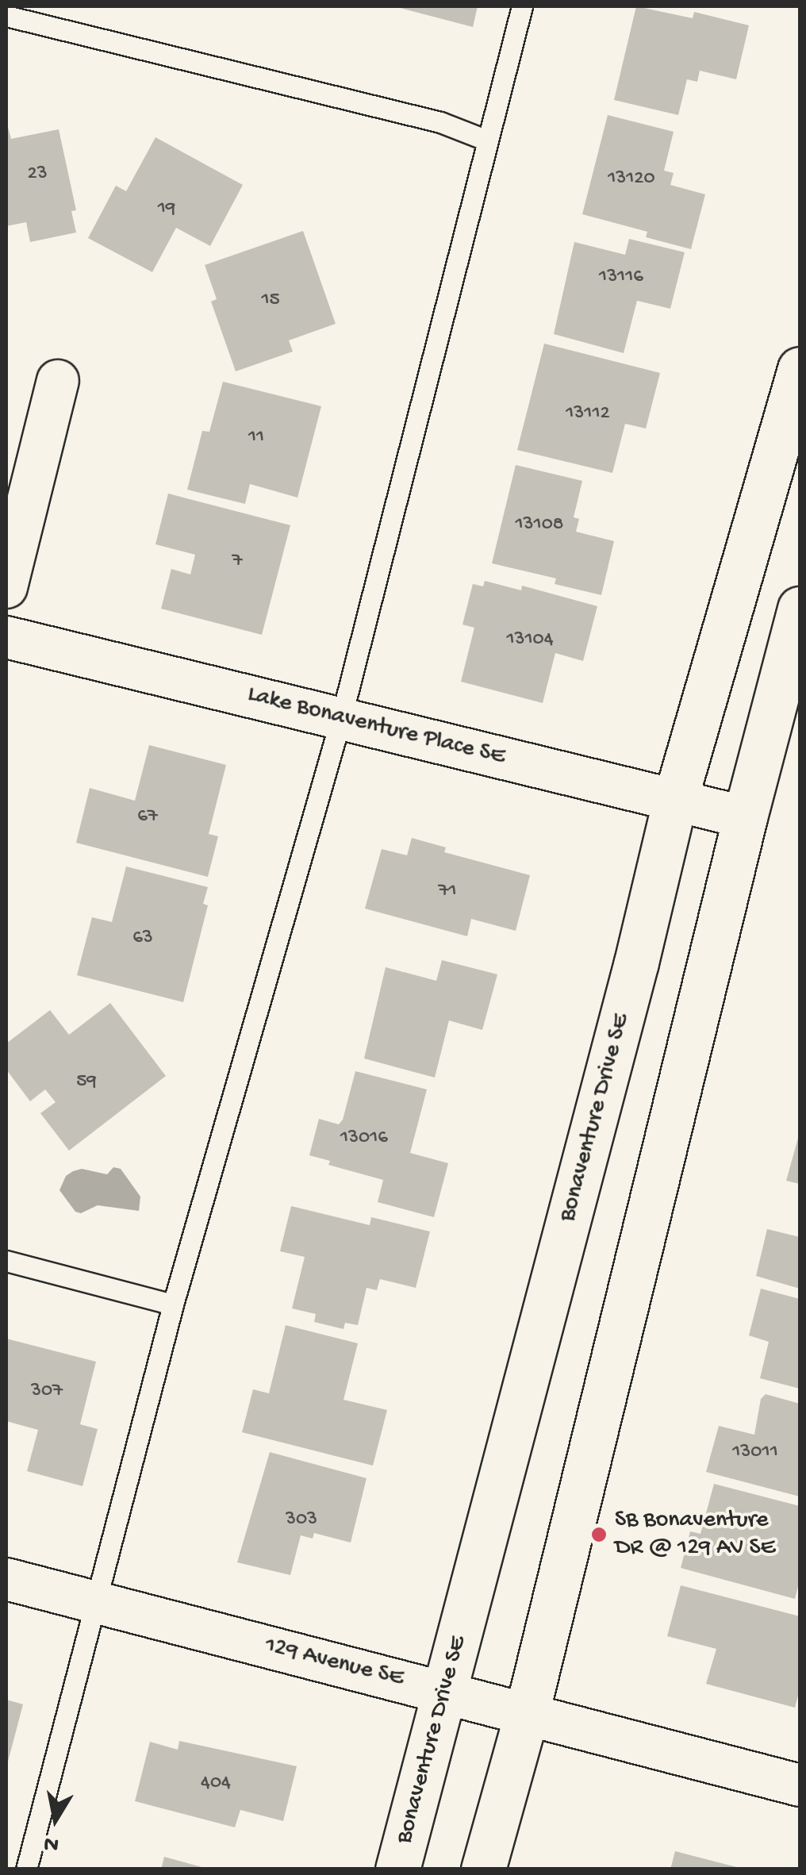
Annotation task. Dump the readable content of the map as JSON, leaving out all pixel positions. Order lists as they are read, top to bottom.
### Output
{
  "streets": {
    "street": ["Lake Bonaventure Place SE", "Bonaventure Drive SE", "129 Avenue SE"]
  },
  "crossings": [
    ["Lake Bonaventure Place SE", "Bonaventure Drive SE"],
    ["Bonaventure Drive SE", "129 Avenue SE"]
  ],
  "places": ["SB Bonaventure DR @ 129 AV SE"],
  "house_numbers": [
    "23",
    "13120",
    "19",
    "13116",
    "15",
    "13112",
    "11",
    "13108",
    "7",
    "13104",
    "67",
    "71",
    "63",
    "59",
    "13016",
    "307",
    "13011",
    "303",
    "404"
  ],
  "north": "bottom"
}
